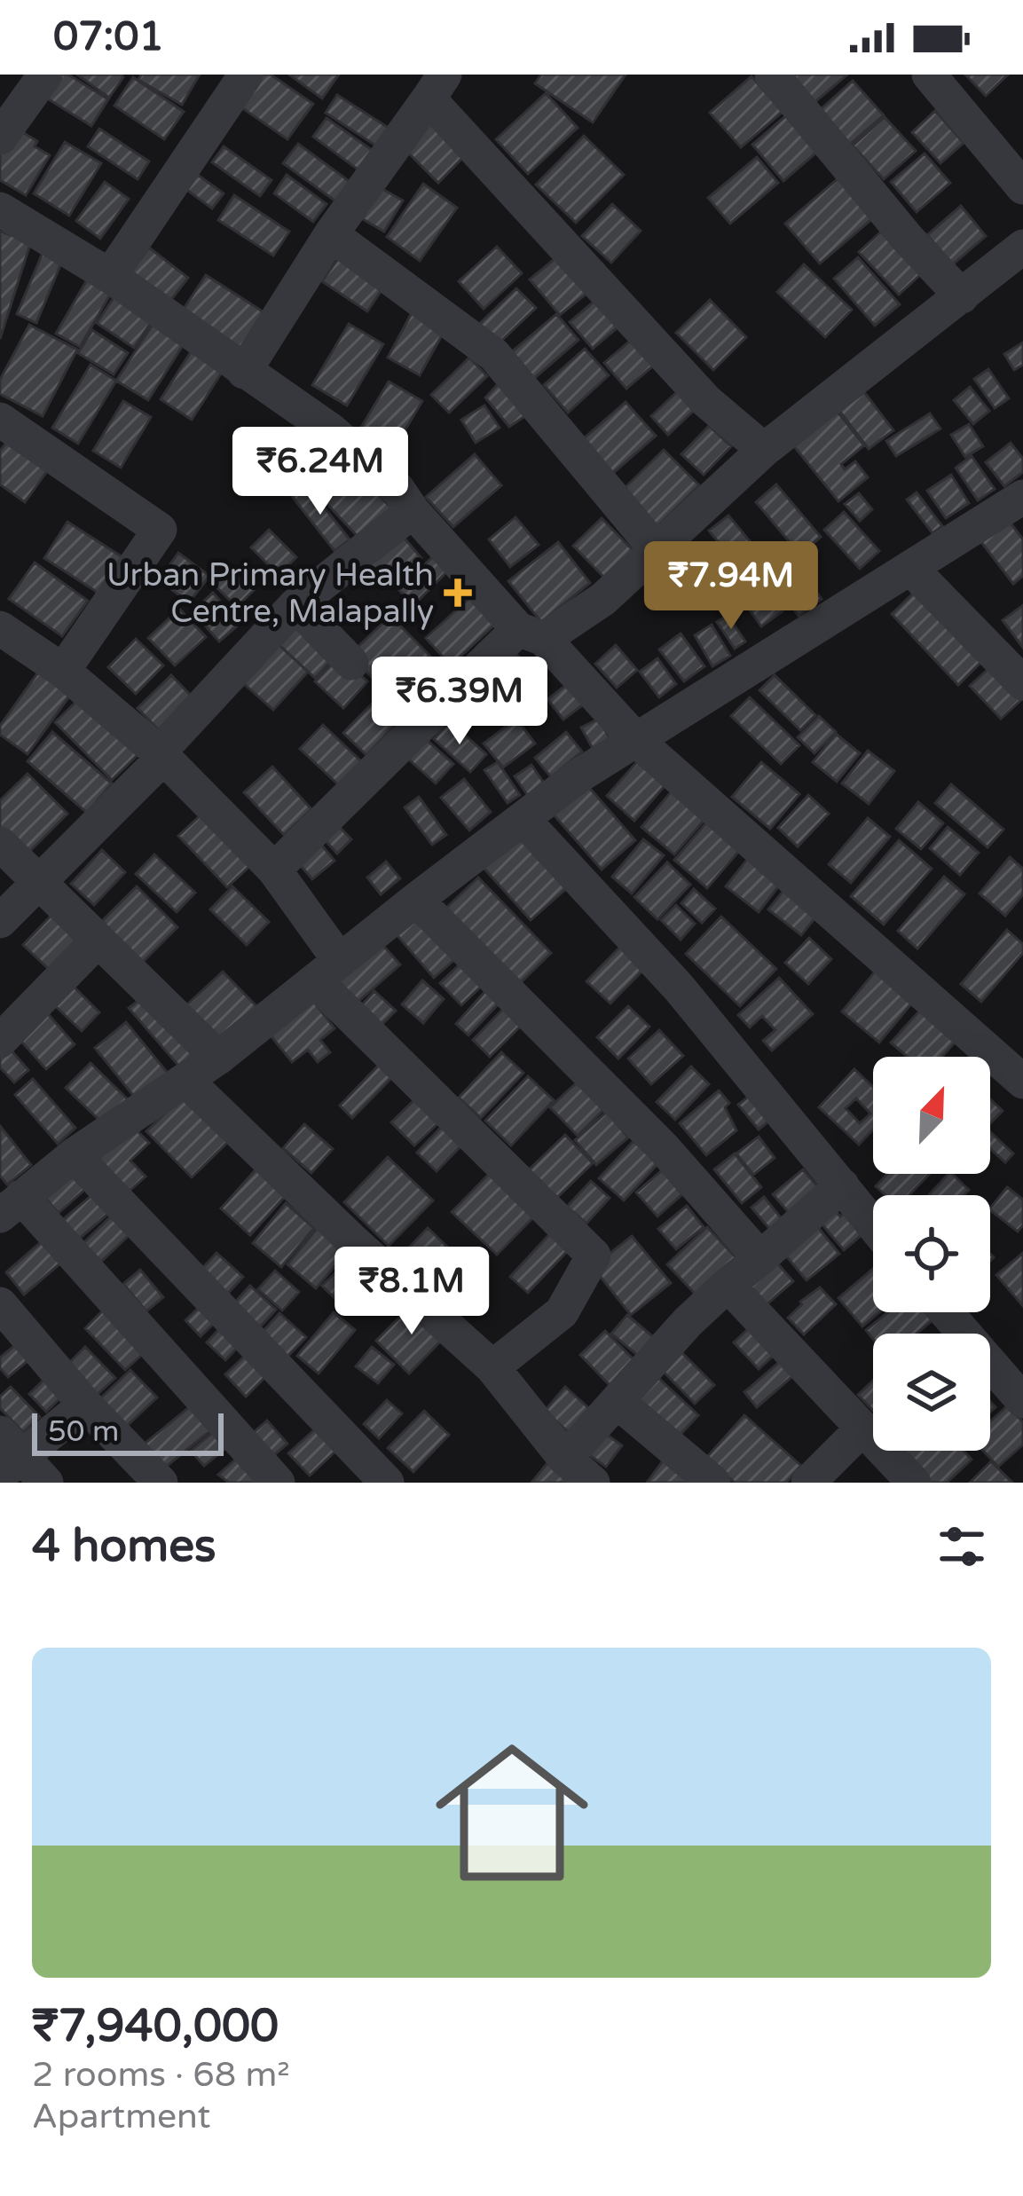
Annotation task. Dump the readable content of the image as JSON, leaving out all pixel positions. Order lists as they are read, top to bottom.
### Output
{
  "places": {
    "health": ["Urban Primary Health Centre, Malapally"]
  },
  "scale_bar": "50 m",
  "north": "top right",
  "page": {
    "status": "07:01",
    "price": [
      "₹6.24M",
      "₹7.94M",
      "₹6.39M",
      "₹8.1M"
    ],
    "scale": "50 m",
    "heading": "4 homes",
    "list": [
      {
        "name": "₹7,940,000",
        "note": "2 rooms · 68 m² · Apartment"
      }
    ]
  }
}
